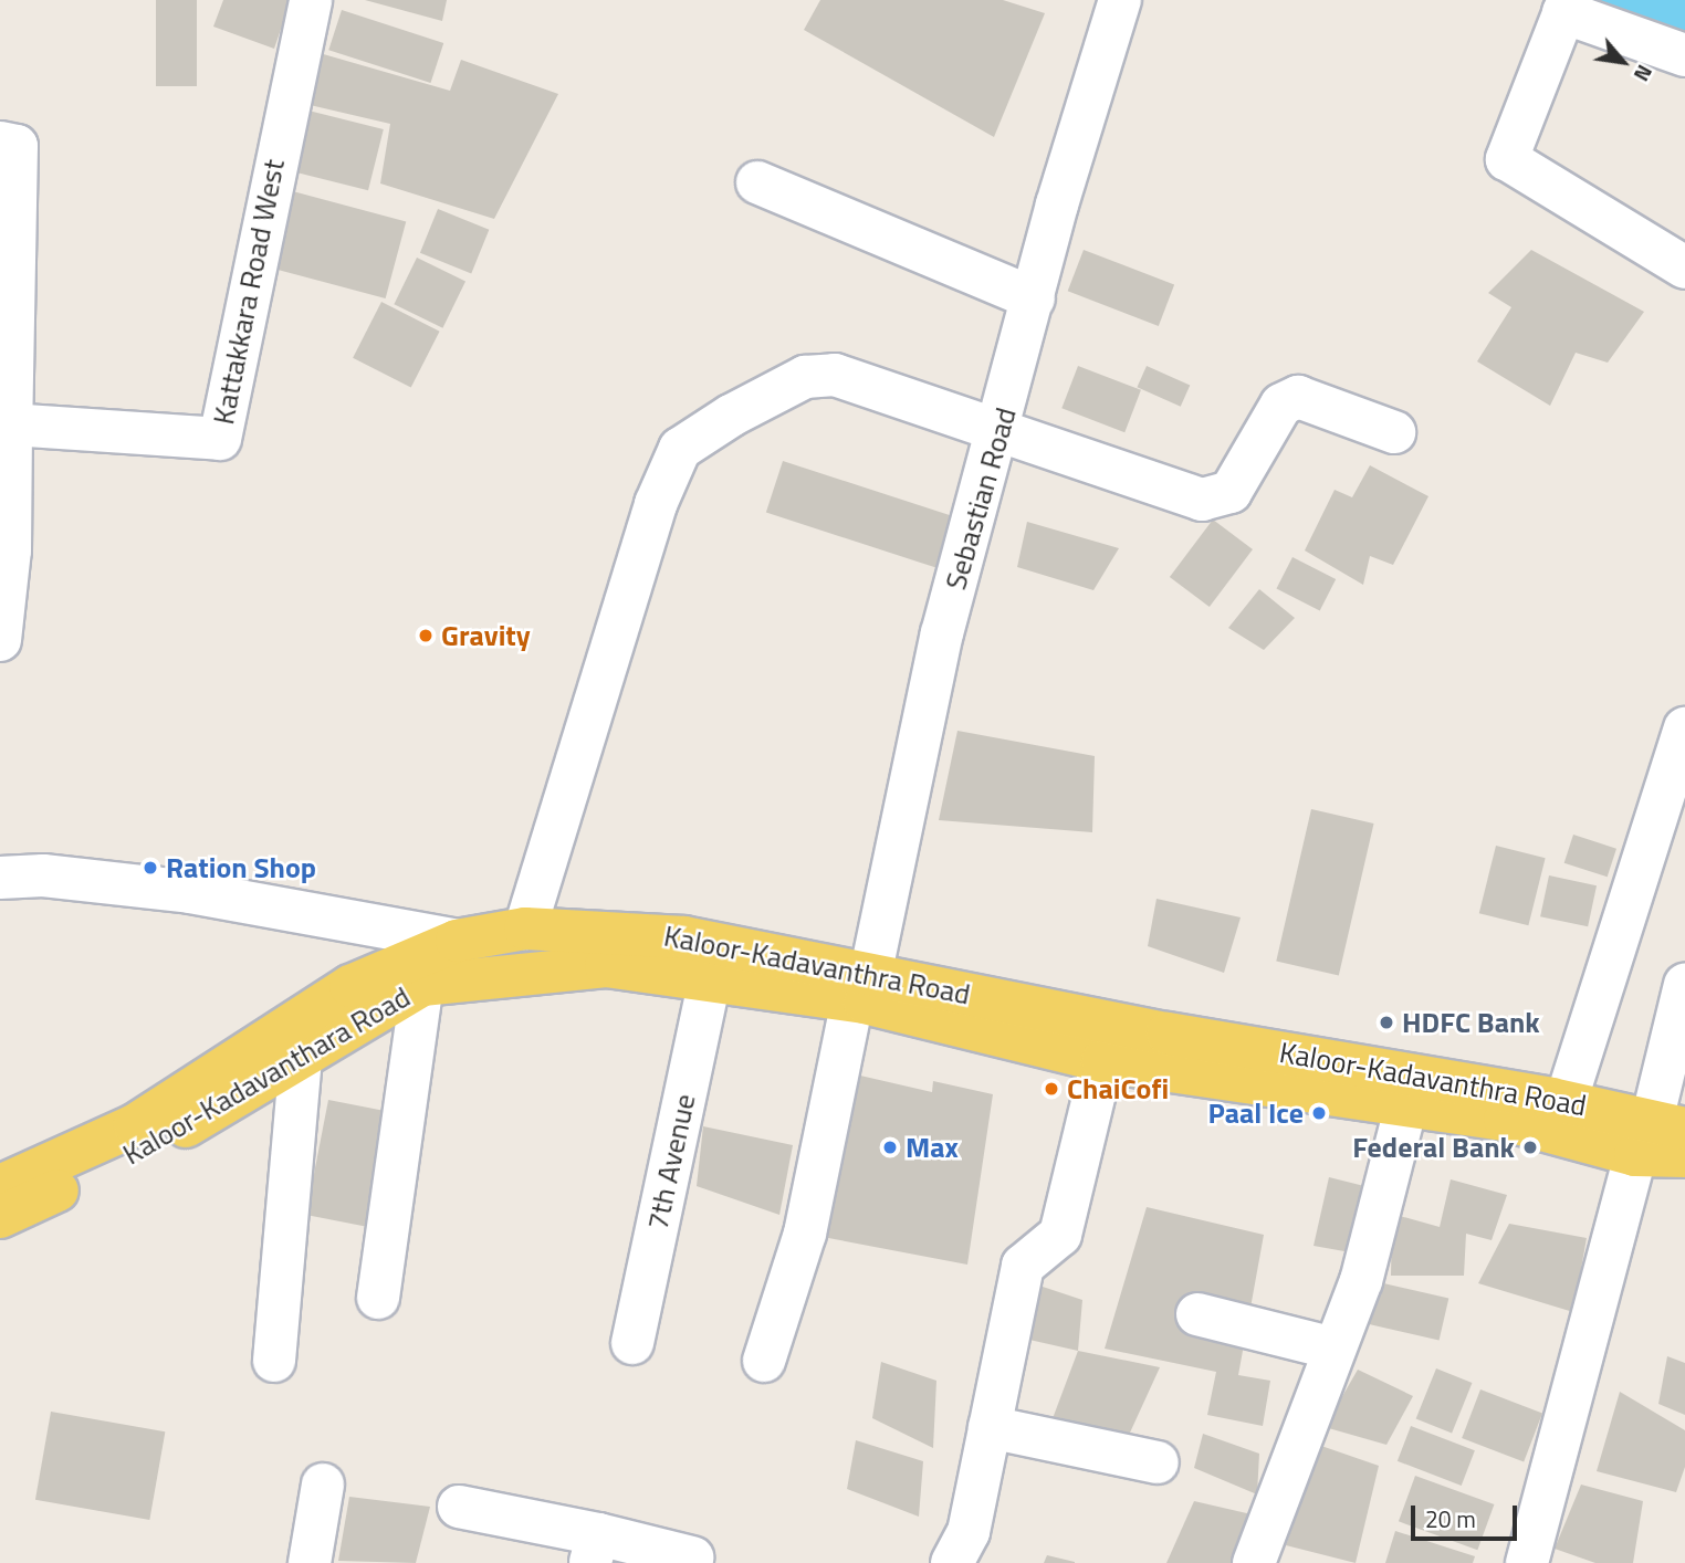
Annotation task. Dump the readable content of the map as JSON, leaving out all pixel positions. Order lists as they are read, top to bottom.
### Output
{
  "streets": {
    "main road": ["Kaloor-Kadavanthra Road", "Kaloor-Kadavanthara Road"],
    "street": ["Kattakkara Road West", "Sebastian Road", "7th Avenue"]
  },
  "crossings": [
    ["Sebastian Road", "Kaloor-Kadavanthra Road"],
    ["Sebastian Road", "Kaloor-Kadavanthara Road"],
    ["Kaloor-Kadavanthra Road", "Kaloor-Kadavanthara Road"],
    ["Kaloor-Kadavanthara Road", "7th Avenue"]
  ],
  "places": [
    "Gravity",
    "Ration Shop",
    "HDFC Bank",
    "ChaiCofi",
    "Paal Ice",
    "Max",
    "Federal Bank"
  ],
  "scale_bar": "20 m",
  "north": "bottom right"
}
